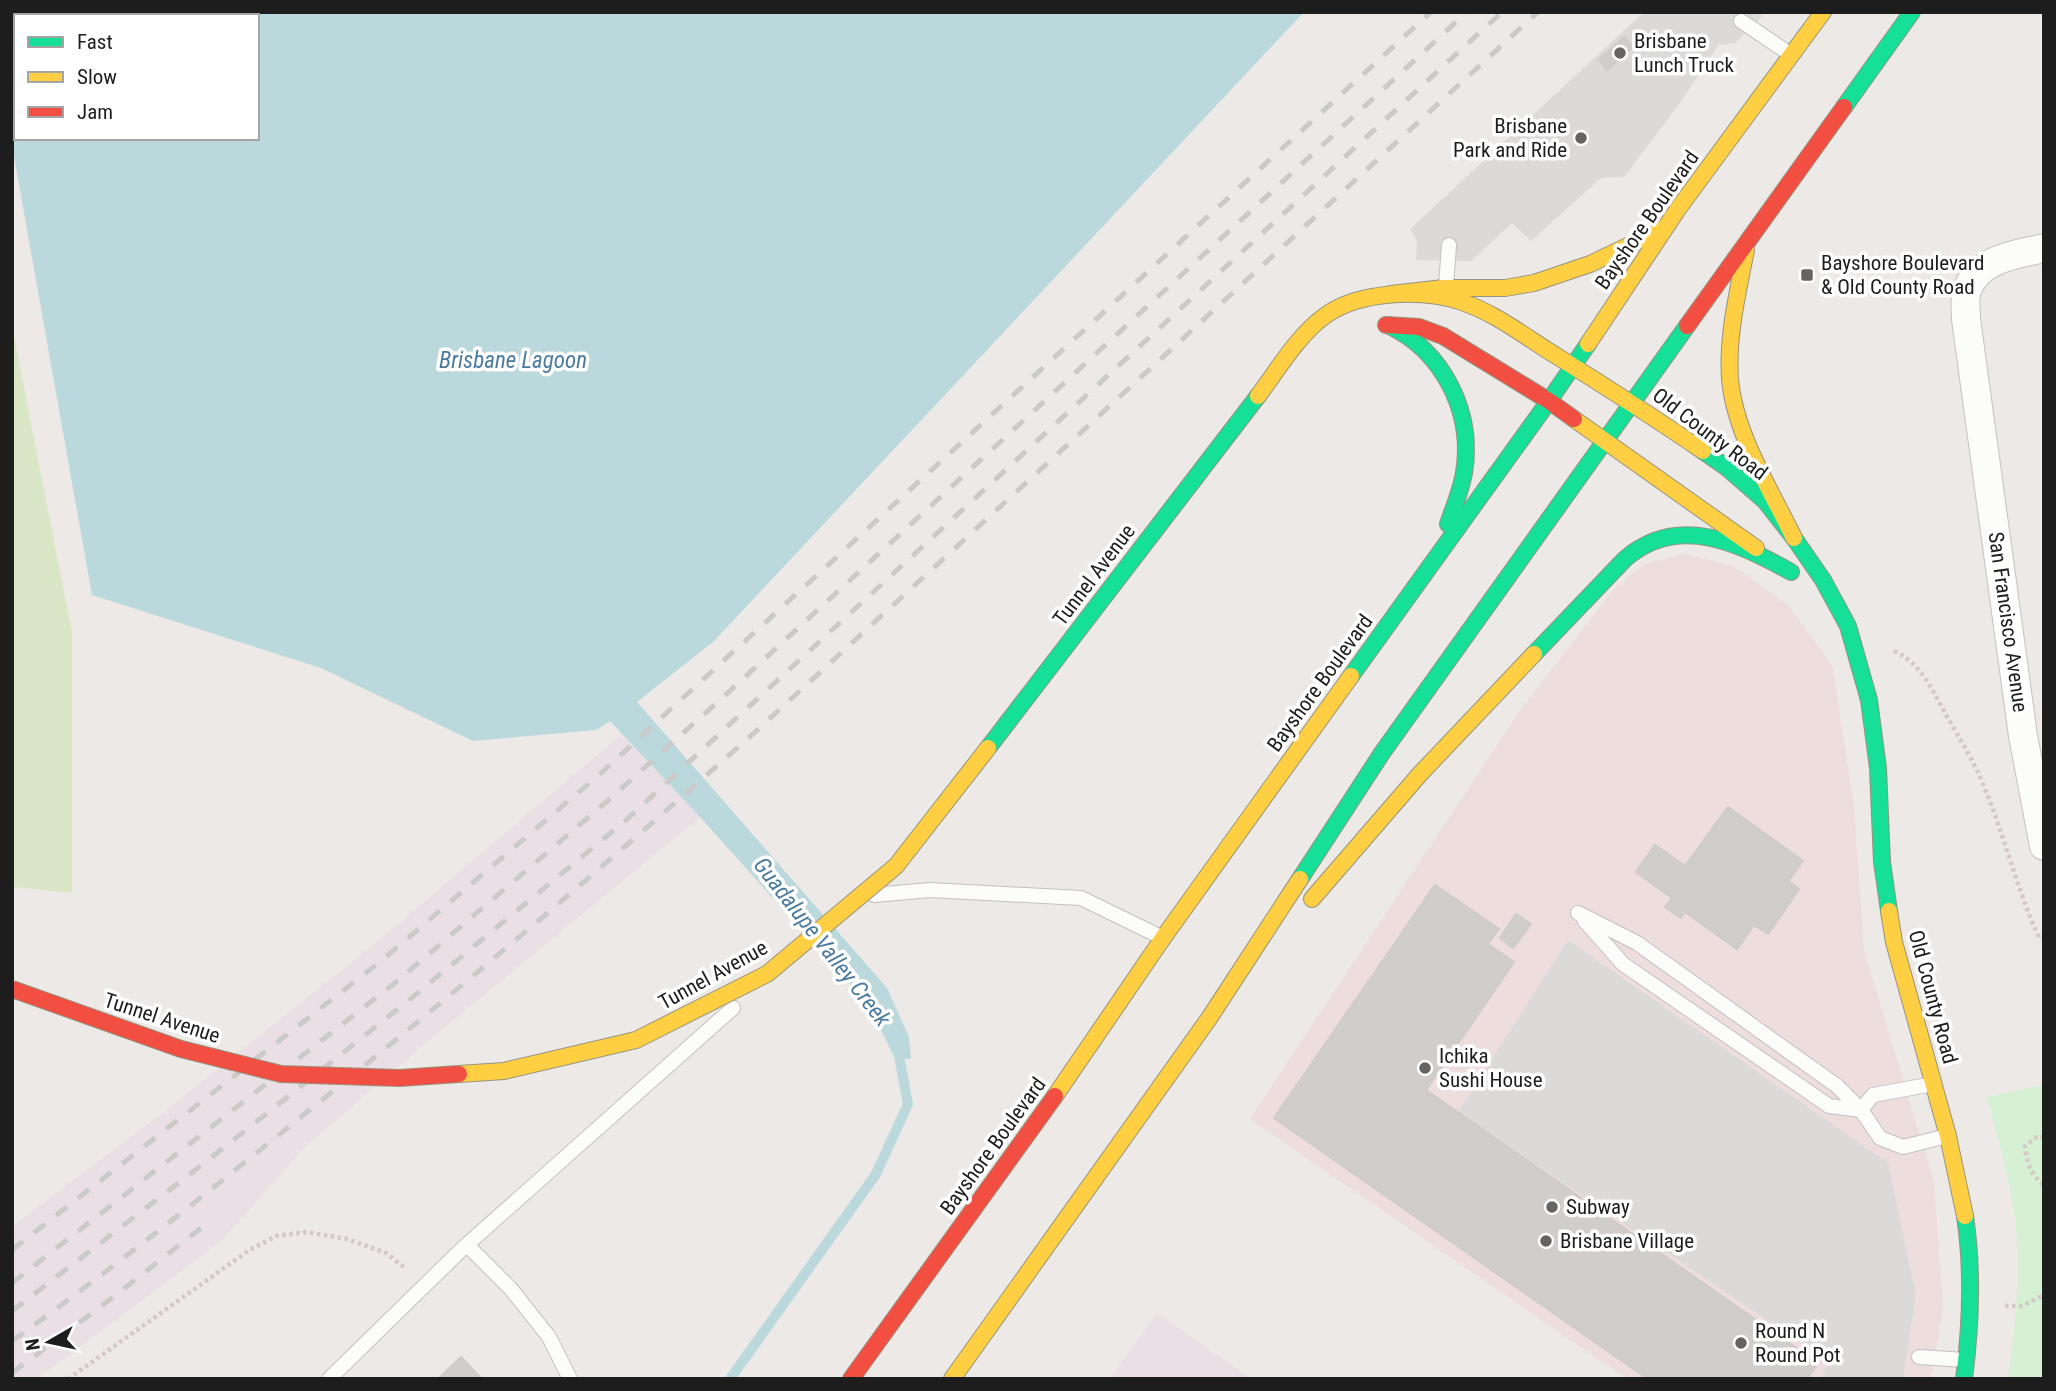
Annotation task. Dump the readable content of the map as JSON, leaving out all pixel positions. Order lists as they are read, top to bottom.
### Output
{
  "streets": {
    "main road": ["Bayshore Boulevard", "Old County Road", "Tunnel Avenue"],
    "street": ["San Francisco Avenue"]
  },
  "crossings": [
    ["Bayshore Boulevard", "Old County Road"],
    ["Bayshore Boulevard", "Tunnel Avenue"],
    ["Old County Road", "Tunnel Avenue"]
  ],
  "water": ["Brisbane Lagoon", "Guadalupe Valley Creek"],
  "places": {
    "other": [
      "Brisbane Lunch Truck",
      "Brisbane Park and Ride",
      "Ichika Sushi House",
      "Subway",
      "Brisbane Village",
      "Round N Round Pot"
    ],
    "transit": ["Bayshore Boulevard & Old County Road"]
  },
  "legend": ["Fast", "Slow", "Jam"],
  "north": "left"
}
